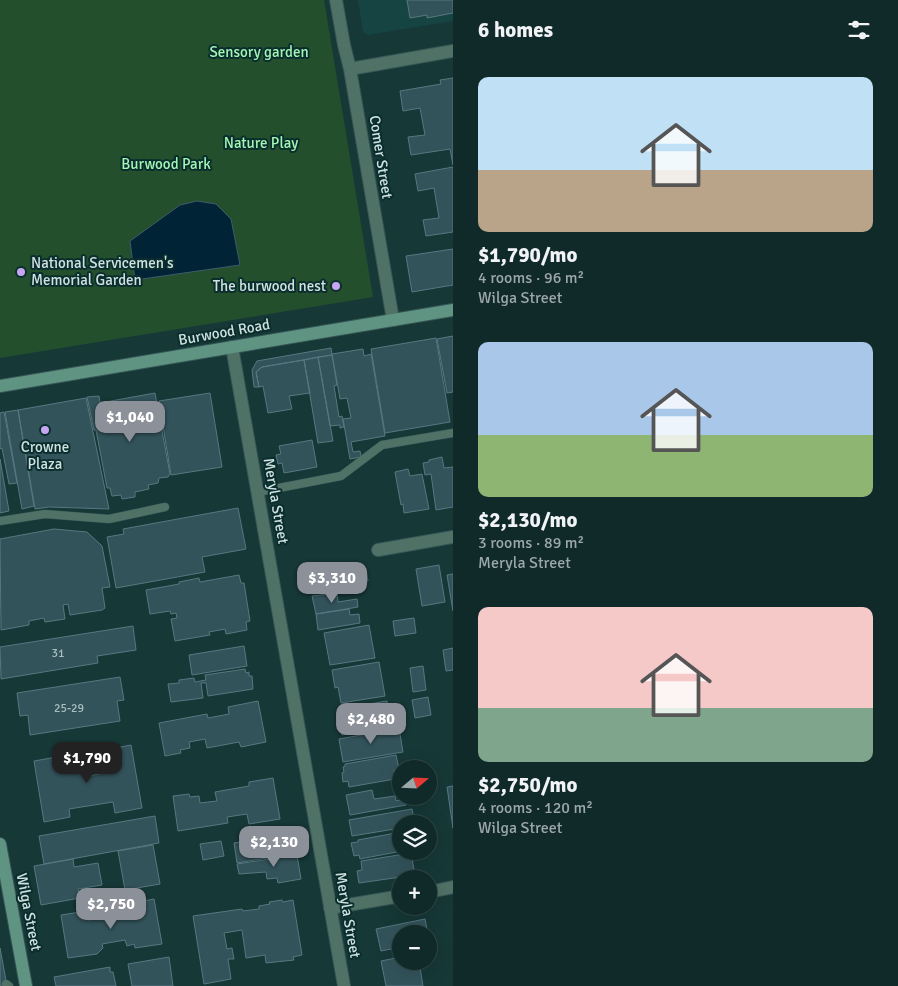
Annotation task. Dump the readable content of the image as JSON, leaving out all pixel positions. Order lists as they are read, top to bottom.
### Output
{
  "streets": {
    "street": [
      "Comer Street",
      "Burwood Road",
      "Meryla Street",
      "Wilga Street"
    ]
  },
  "crossings": [
    ["Comer Street", "Burwood Road"],
    ["Burwood Road", "Meryla Street"]
  ],
  "parks": ["Sensory garden", "Nature Play", "Burwood Park"],
  "places": ["National Servicemen's Memorial Garden", "The burwood nest", "Crowne Plaza"],
  "house_numbers": ["31", "25-29"],
  "north": "right",
  "page": {
    "heading": "6 homes",
    "list": [
      {
        "name": "$1,790/mo",
        "note": "4 rooms · 96 m² · Wilga Street"
      },
      {
        "name": "$2,130/mo",
        "note": "3 rooms · 89 m² · Meryla Street"
      },
      {
        "name": "$2,750/mo",
        "note": "4 rooms · 120 m² · Wilga Street"
      }
    ],
    "price": [
      "$1,040",
      "$3,310",
      "$2,480",
      "$1,790",
      "$2,130",
      "$2,750"
    ],
    "map_buttons": ["+", "−"]
  }
}
